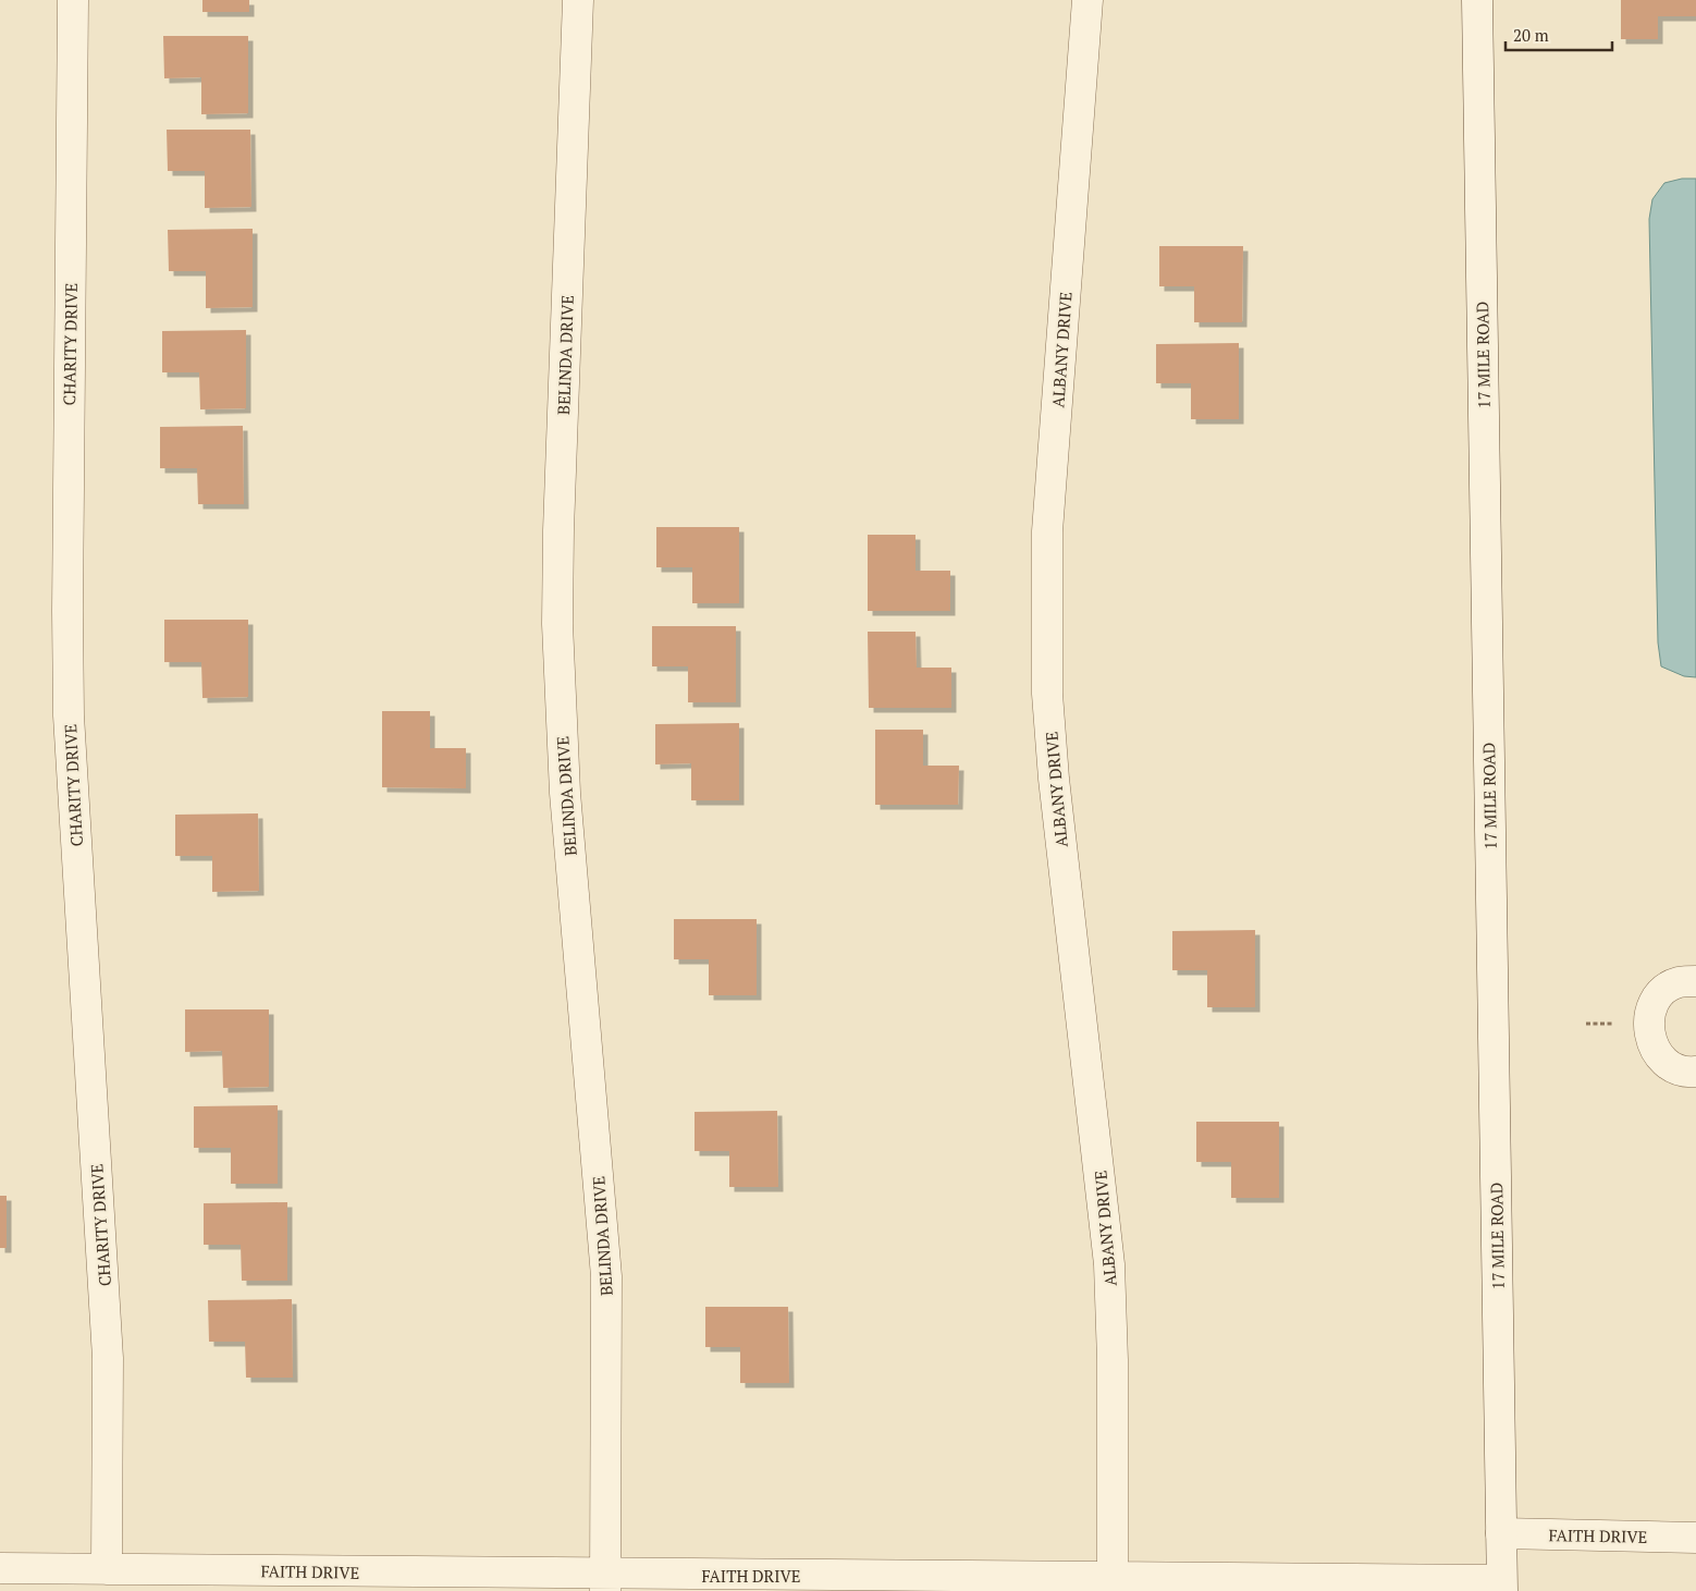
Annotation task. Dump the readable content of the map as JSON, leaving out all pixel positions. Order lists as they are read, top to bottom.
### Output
{
  "streets": {
    "street": [
      "CHARITY DRIVE",
      "ALBANY DRIVE",
      "BELINDA DRIVE",
      "17 MILE ROAD",
      "FAITH DRIVE"
    ]
  },
  "crossings": [
    ["CHARITY DRIVE", "FAITH DRIVE"],
    ["ALBANY DRIVE", "FAITH DRIVE"],
    ["BELINDA DRIVE", "FAITH DRIVE"],
    ["17 MILE ROAD", "FAITH DRIVE"]
  ],
  "scale_bar": "20 m"
}
